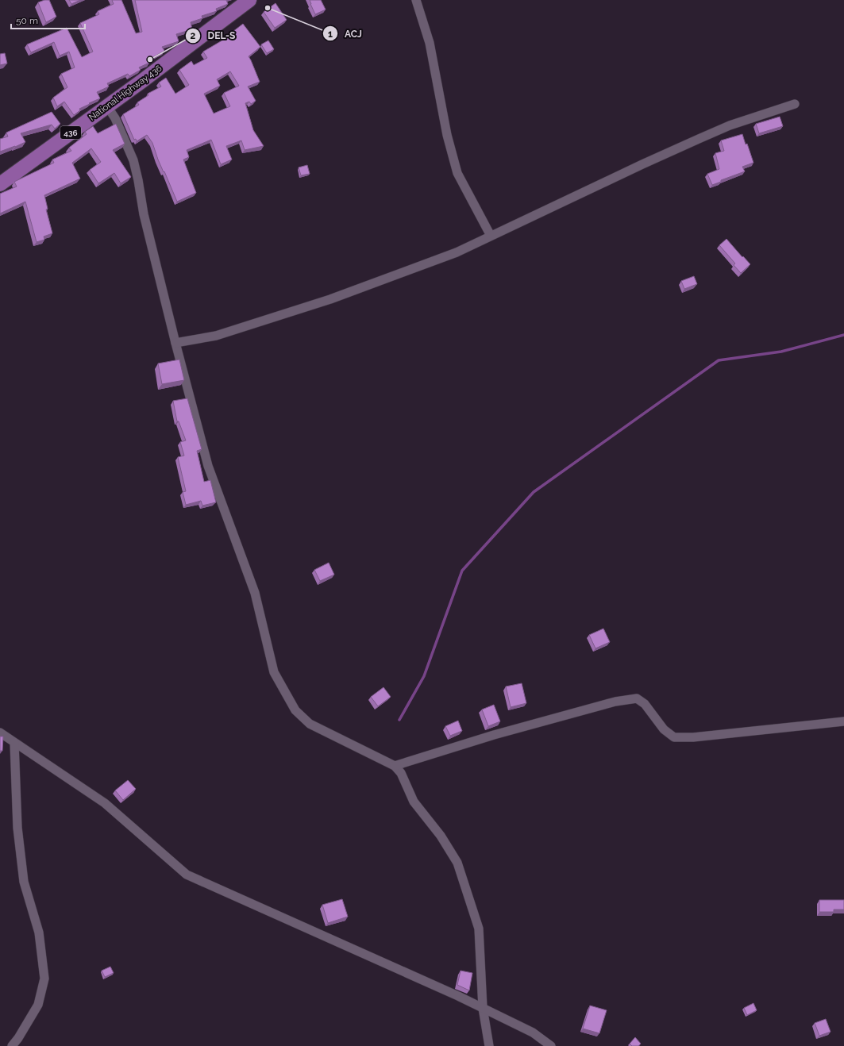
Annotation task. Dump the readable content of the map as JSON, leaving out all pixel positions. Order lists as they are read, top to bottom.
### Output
{
  "streets": {
    "main road": ["National Highway 436", "436"]
  },
  "places": ["ACJ", "DEL-S"],
  "scale_bar": "50 m"
}
